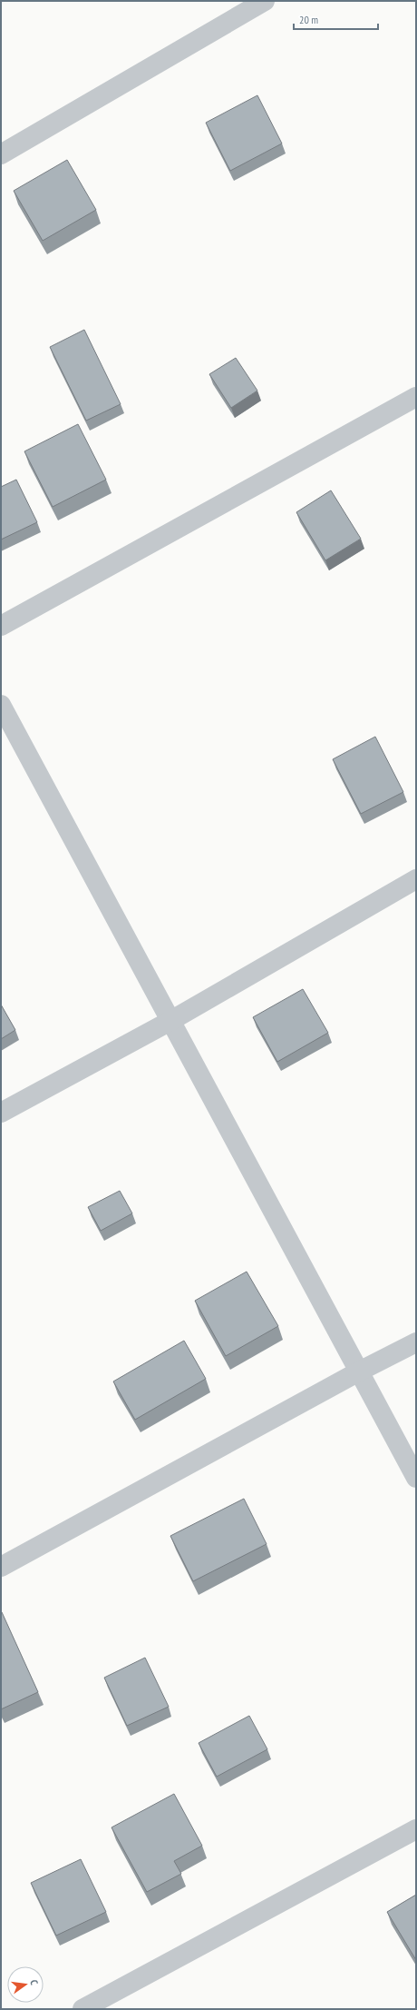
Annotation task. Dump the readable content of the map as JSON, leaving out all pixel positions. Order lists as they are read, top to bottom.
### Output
{
  "scale_bar": "20 m",
  "north": "right"
}
